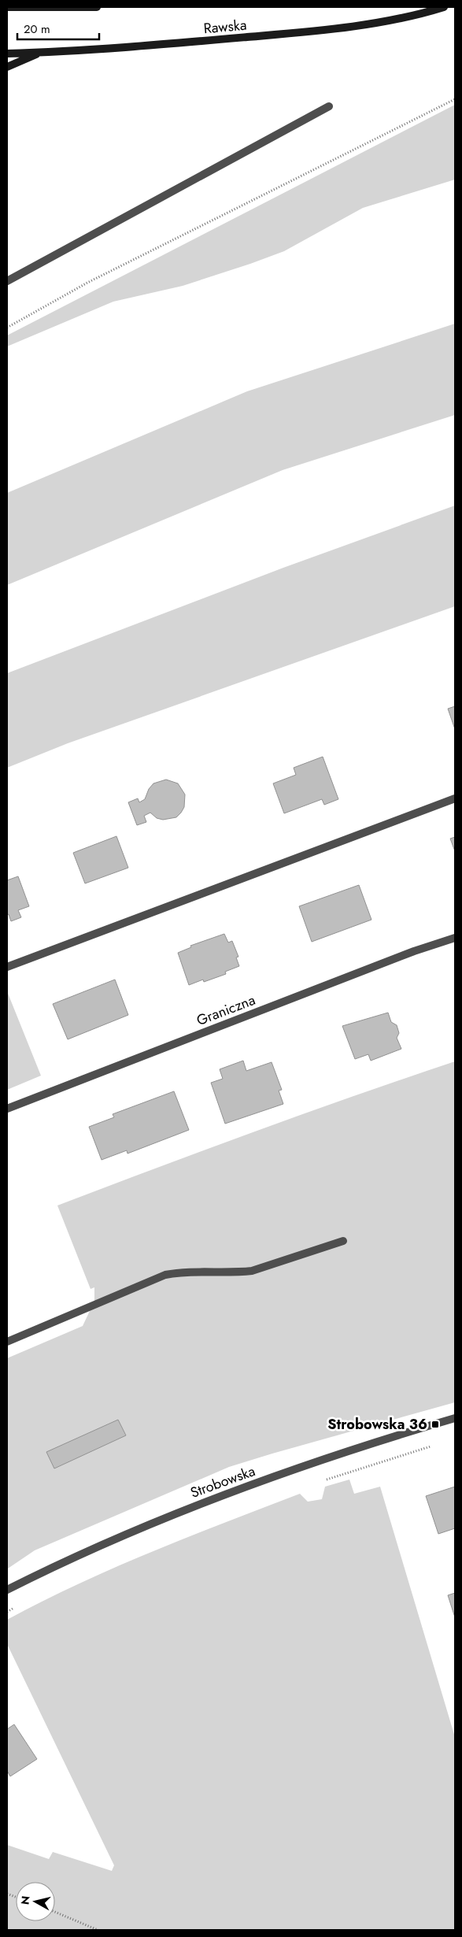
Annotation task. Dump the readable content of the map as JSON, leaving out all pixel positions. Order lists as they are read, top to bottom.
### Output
{
  "streets": {
    "main road": ["Rawska"],
    "street": ["Graniczna", "Strobowska"]
  },
  "places": {
    "transit": ["Strobowska 36"]
  },
  "scale_bar": "20 m",
  "north": "left"
}
